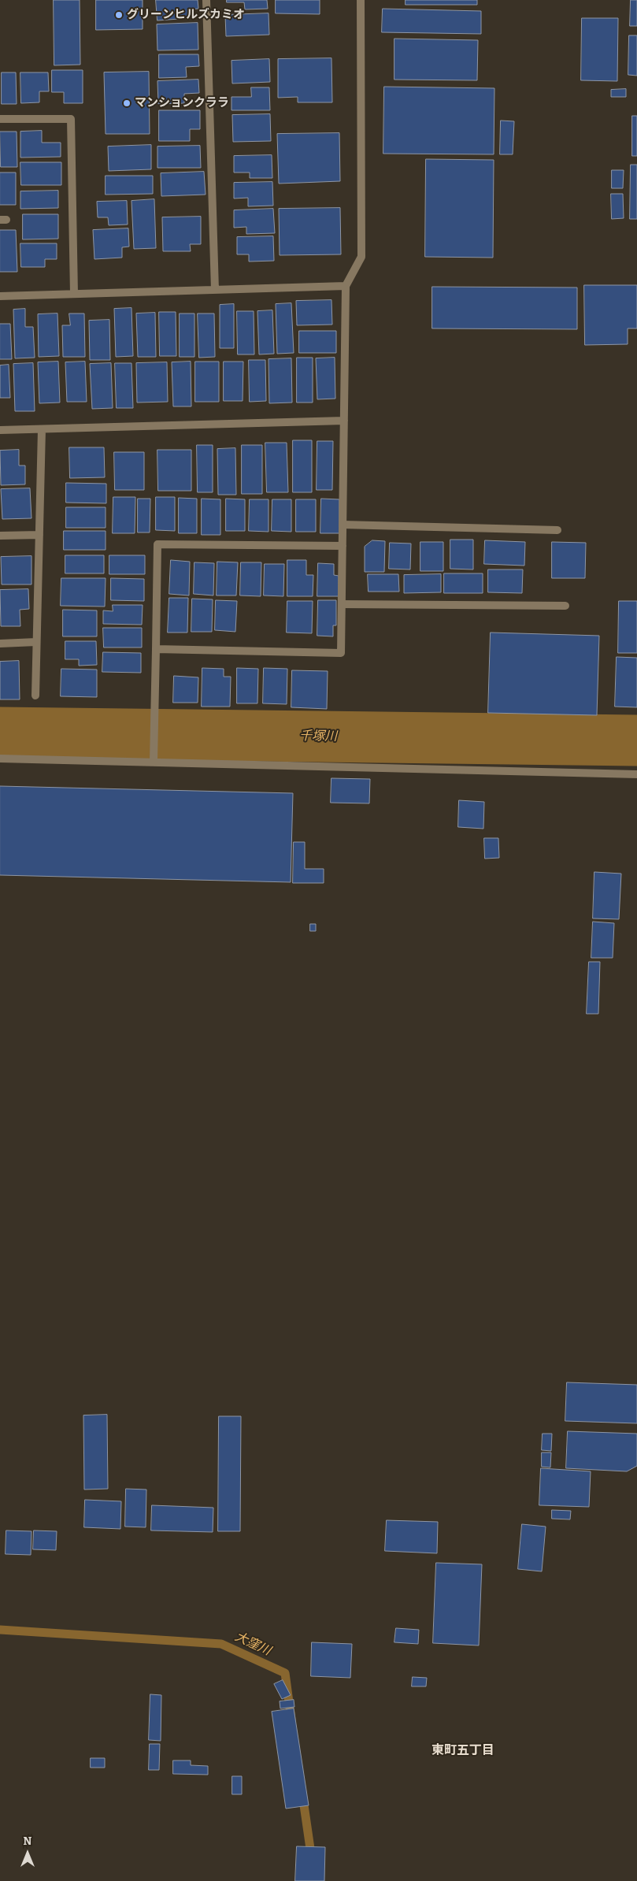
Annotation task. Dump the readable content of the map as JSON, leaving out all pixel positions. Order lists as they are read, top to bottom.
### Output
{
  "districts": ["東町五丁目"],
  "water": ["千塚川", "大窪川"],
  "places": ["グリーンヒルズカミオ", "マンションクララ"],
  "north": "top"
}
